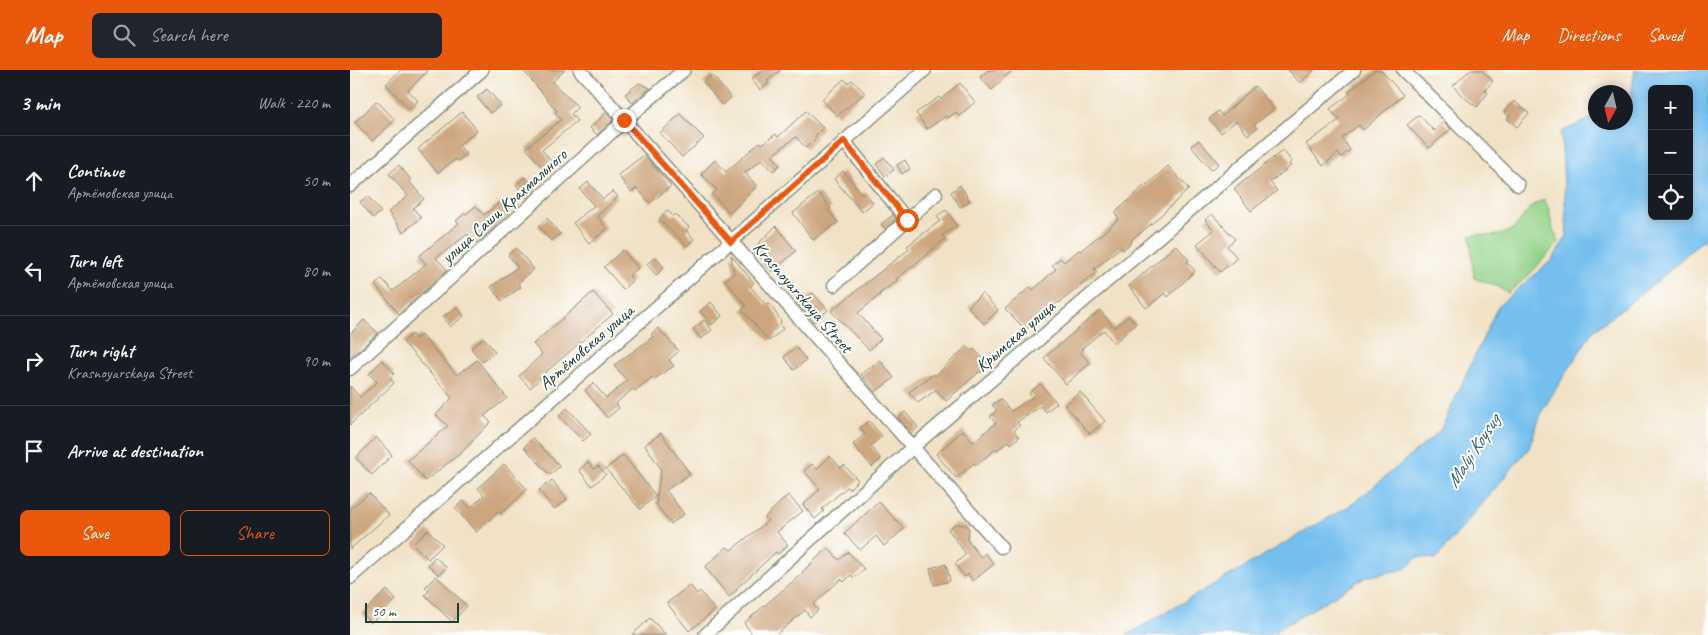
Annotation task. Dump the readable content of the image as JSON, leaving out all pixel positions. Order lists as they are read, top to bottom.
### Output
{
  "streets": {
    "street": [
      "улица Саши Крахмального",
      "Krasnoyarskaya Street",
      "Крымская улица",
      "Артёмовская улица"
    ]
  },
  "crossings": [
    ["улица Саши Крахмального", "Krasnoyarskaya Street"],
    ["Krasnoyarskaya Street", "Крымская улица"],
    ["Krasnoyarskaya Street", "Артёмовская улица"]
  ],
  "water": ["Malyi Koysug"],
  "scale_bar": "50 m",
  "north": "bottom",
  "page": {
    "header": "Map",
    "search": "Search here",
    "nav": ["Map", "Directions", "Saved"],
    "heading": ["3 min", "Walk · 220 m"],
    "map_buttons": ["+", "−"],
    "list": [
      ["Continue", "Артёмовская улица", "50 m"],
      ["Turn left", "Артёмовская улица", "80 m"],
      ["Turn right", "Krasnoyarskaya Street", "90 m"],
      "Arrive at destination"
    ],
    "buttons": ["Save", "Share"],
    "scale": "50 m"
  }
}
